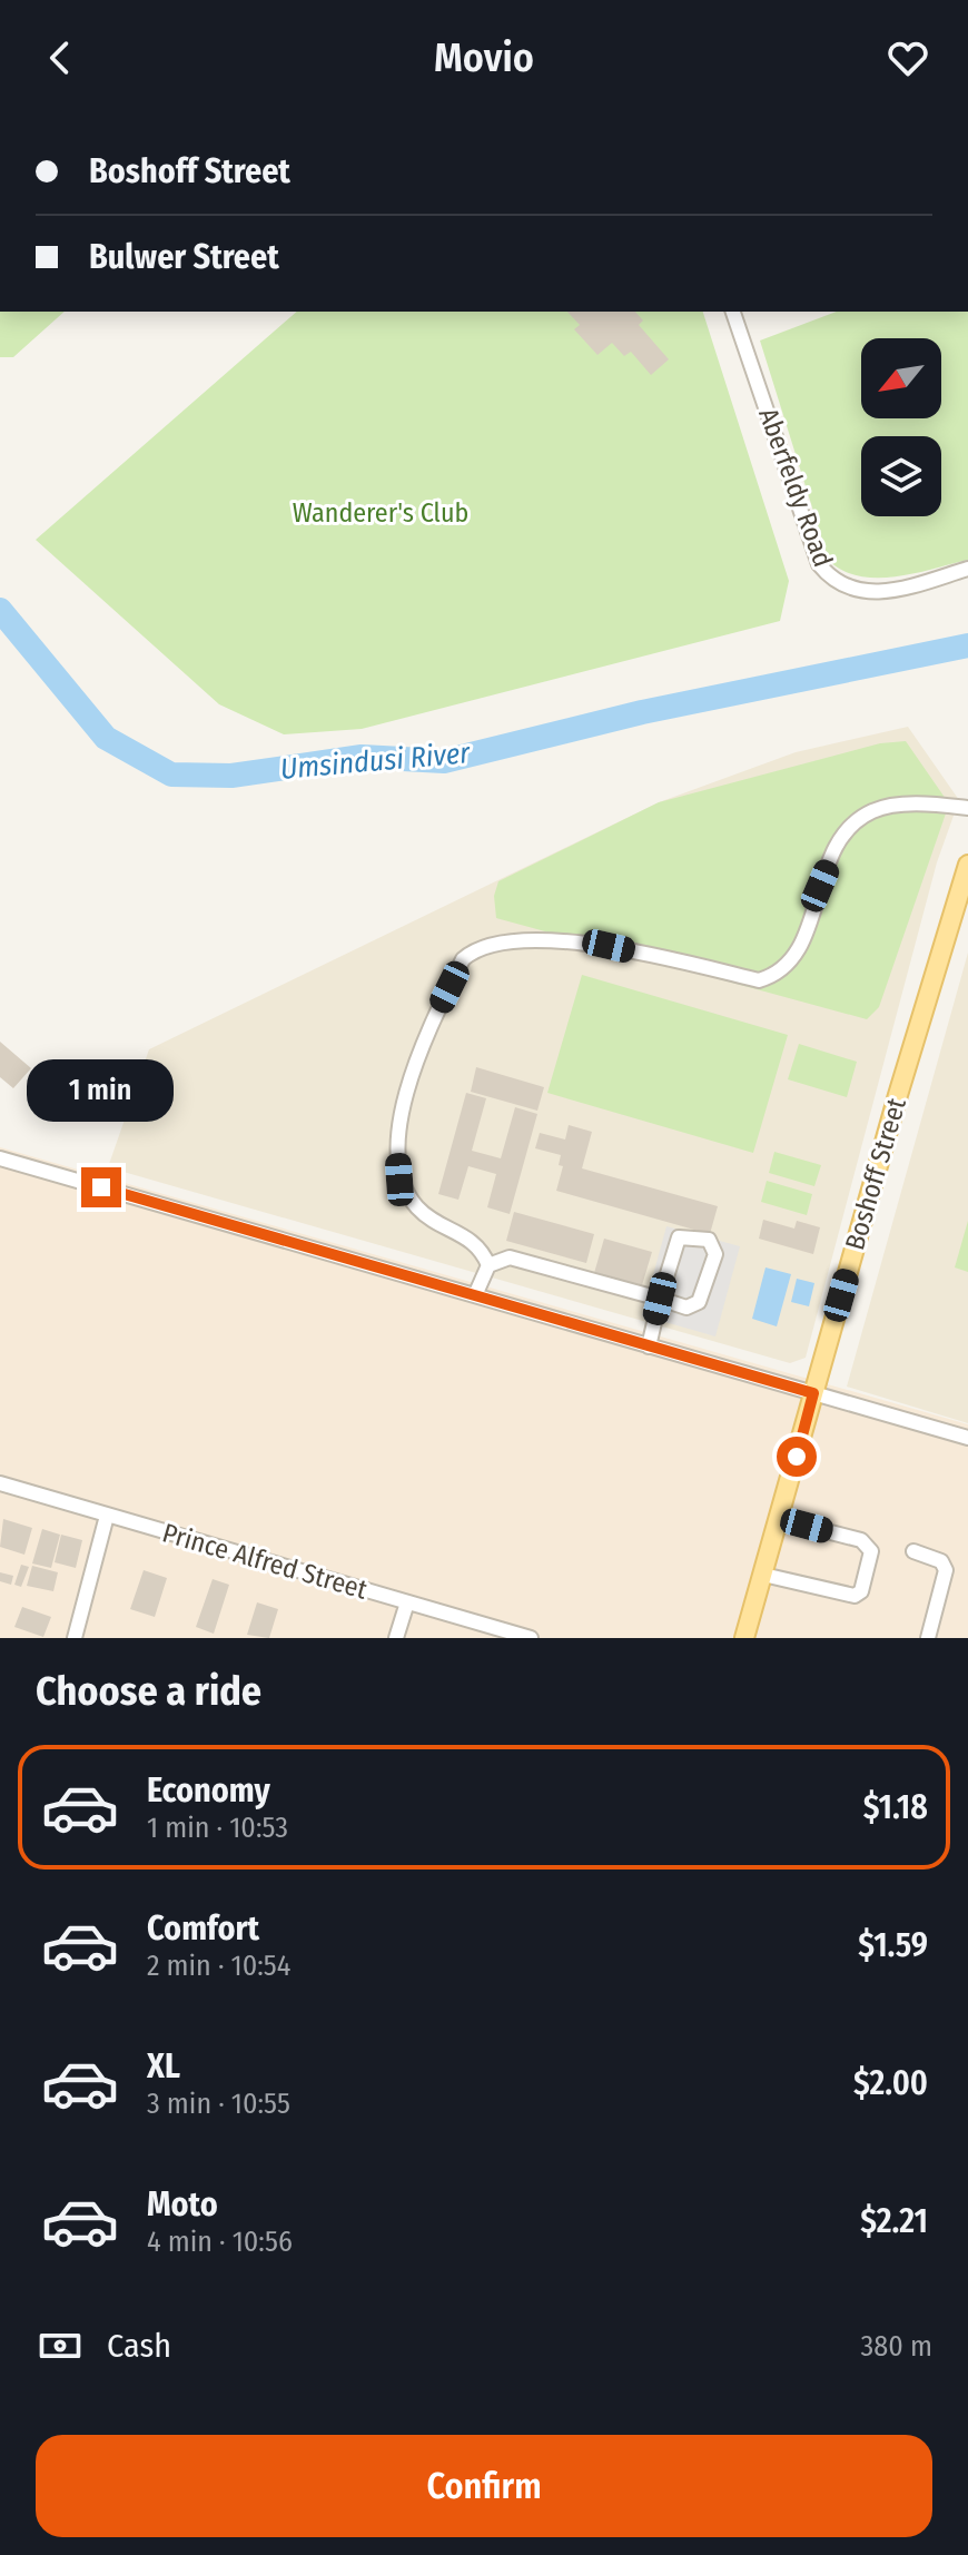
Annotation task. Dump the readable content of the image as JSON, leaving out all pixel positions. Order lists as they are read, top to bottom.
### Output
{
  "streets": {
    "main road": ["Boshoff Street"],
    "street": ["Aberfeldy Road", "Prince Alfred Street"]
  },
  "water": ["Umsindusi River"],
  "parks": ["Wanderer's Club"],
  "north": "bottom left",
  "page": {
    "header": "Movio",
    "banner": ["Boshoff Street", "Bulwer Street"],
    "bubble": "1 min",
    "heading": "Choose a ride",
    "list": [
      {
        "name": "Economy",
        "note": "1 min · 10:53",
        "value": "$1.18"
      },
      {
        "name": "Comfort",
        "note": "2 min · 10:54",
        "value": "$1.59"
      },
      {
        "name": "XL",
        "note": "3 min · 10:55",
        "value": "$2.00"
      },
      {
        "name": "Moto",
        "note": "4 min · 10:56",
        "value": "$2.21"
      }
    ],
    "pay": ["Cash", "380 m"],
    "buttons": "Confirm"
  }
}
